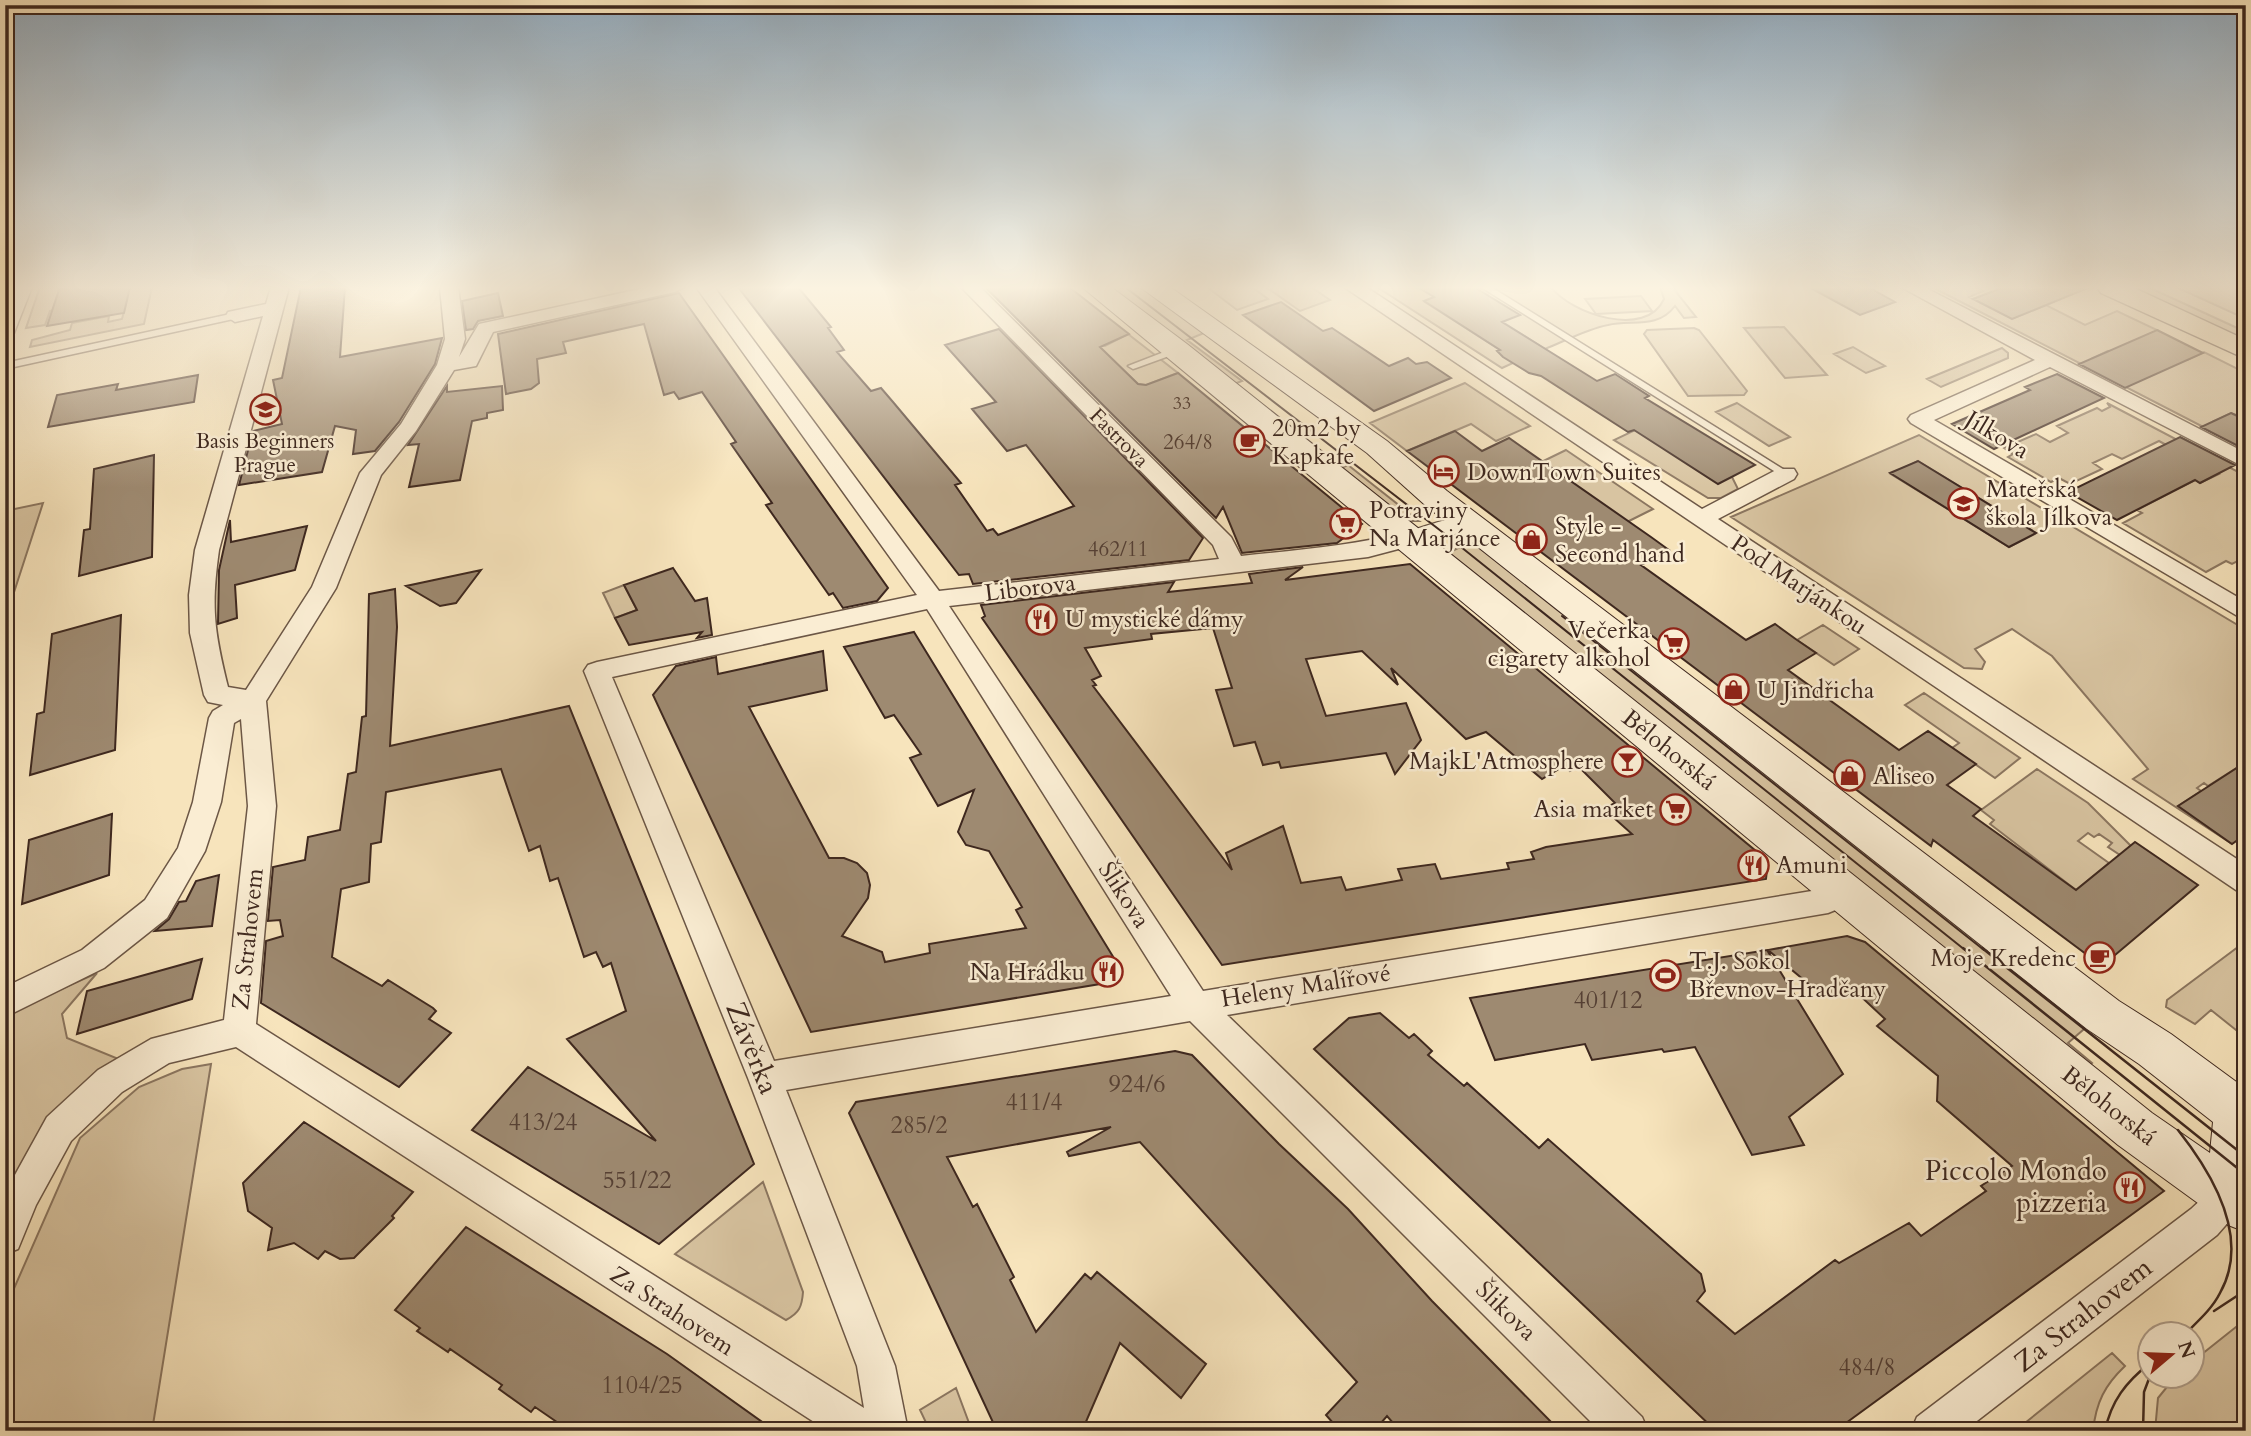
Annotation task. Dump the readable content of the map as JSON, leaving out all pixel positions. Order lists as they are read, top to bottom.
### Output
{
  "streets": {
    "street": [
      "Jílkova",
      "Fastrova",
      "Pod Marjánkou",
      "Liborova",
      "Bělohorská",
      "Šlikova",
      "Za Strahovem",
      "Heleny Malířové",
      "Závěrka"
    ]
  },
  "crossings": [
    ["Fastrova", "Liborova"],
    ["Liborova", "Bělohorská"],
    ["Liborova", "Šlikova"],
    ["Liborova", "Závěrka"],
    ["Bělohorská", "Za Strahovem"],
    ["Bělohorská", "Heleny Malířové"],
    ["Šlikova", "Heleny Malířové"],
    ["Heleny Malířové", "Závěrka"]
  ],
  "places": {
    "school or university": ["Basis Beginners Prague", "Mateřská škola Jílkova"],
    "cafe": ["20m2 by Kapkafe", "Moje Kredenc"],
    "hotel": ["DownTown Suites"],
    "supermarket": ["Potraviny Na Marjánce", "Večerka cigarety alkohol", "Asia market"],
    "shop": ["Style - Second hand", "U Jindřicha", "Aliseo"],
    "restaurant": [
      "U mystické dámy",
      "Amuni",
      "Na Hrádku",
      "Piccolo Mondo pizzeria"
    ],
    "bar": ["MajkL'Atmosphere"],
    "sports": ["T.J. Sokol Břevnov-Hradčany"]
  },
  "house_numbers": [
    "33",
    "264/8",
    "462/11",
    "401/12",
    "924/6",
    "411/4",
    "413/24",
    "285/2",
    "551/22",
    "484/8",
    "1104/25"
  ],
  "north": "right"
}
